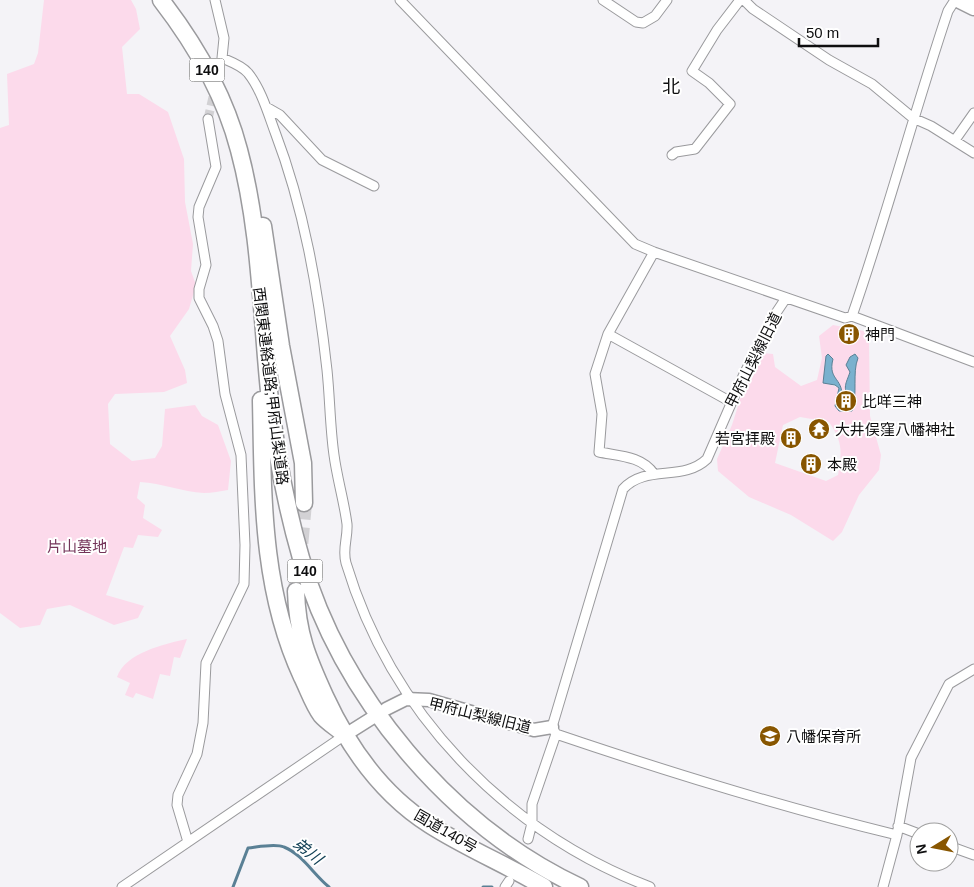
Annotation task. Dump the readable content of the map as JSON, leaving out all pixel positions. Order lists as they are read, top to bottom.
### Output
{
  "streets": {
    "highway": ["140", "西関東連絡道路;甲府山梨道路", "国道140号"],
    "street": ["甲府山梨線旧道"]
  },
  "districts": ["北"],
  "water": ["弟川"],
  "parks": ["片山墓地"],
  "places": {
    "building": [
      "神門",
      "比咩三神",
      "若宮拝殿",
      "本殿"
    ],
    "temple": ["大井俣窪八幡神社"],
    "school or university": ["八幡保育所"]
  },
  "scale_bar": "50 m",
  "north": "left"
}
